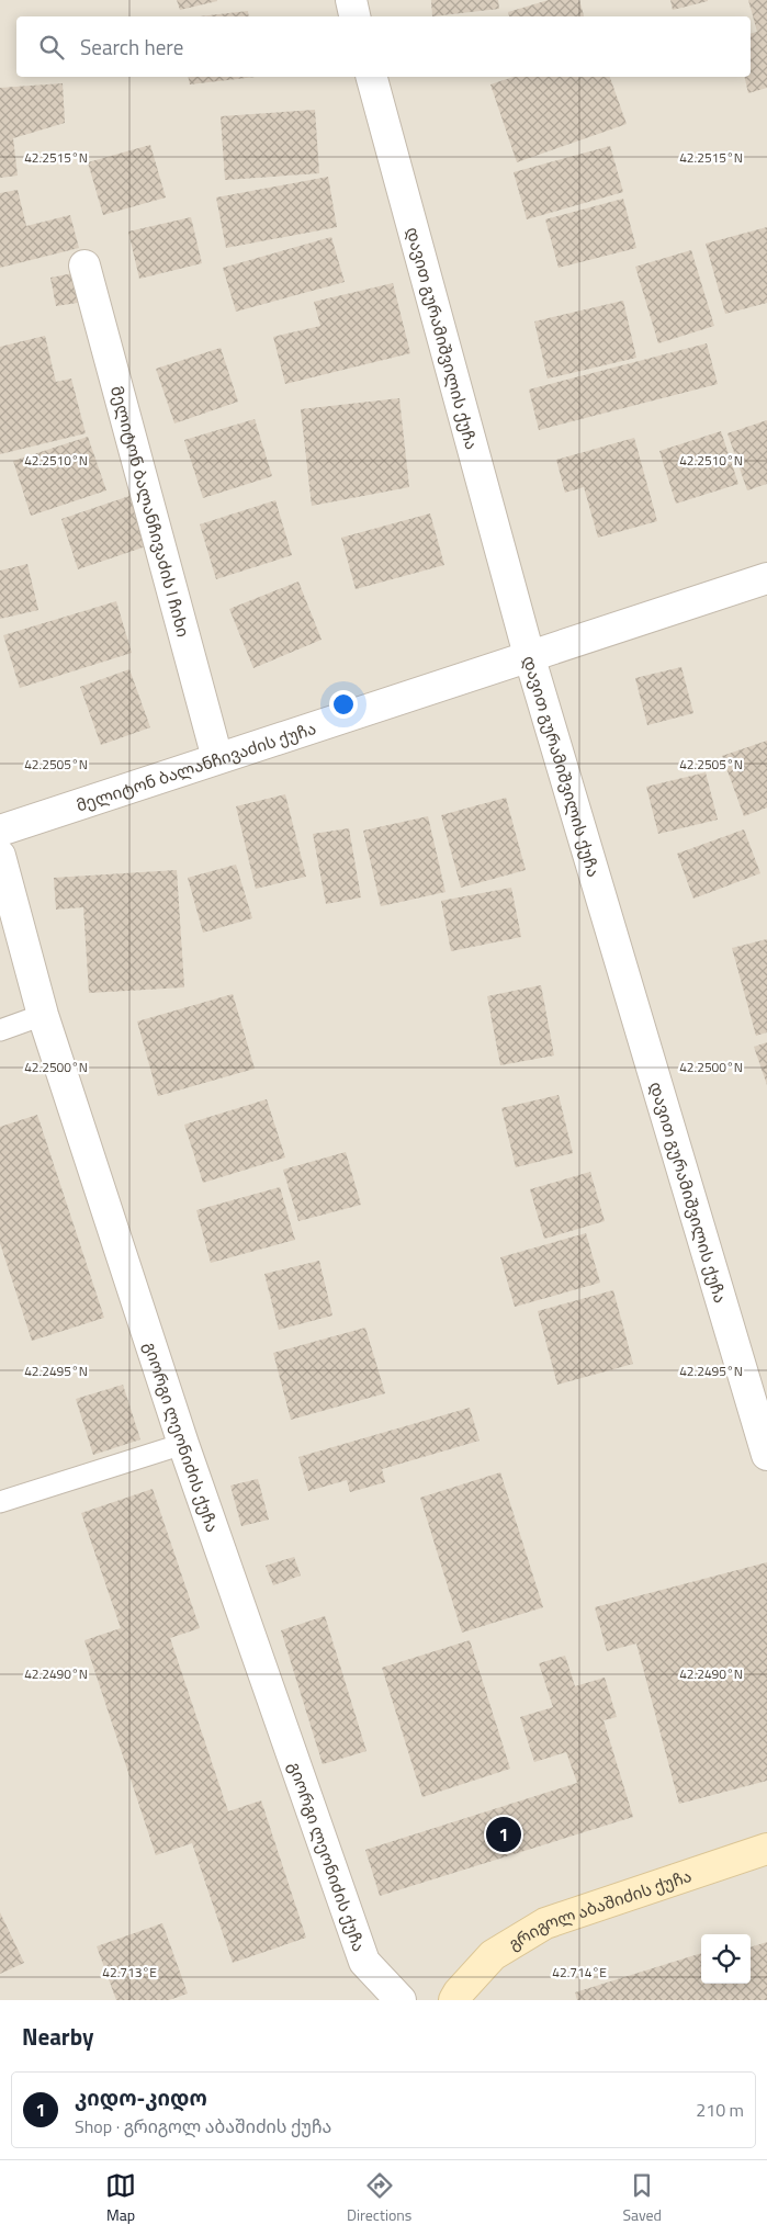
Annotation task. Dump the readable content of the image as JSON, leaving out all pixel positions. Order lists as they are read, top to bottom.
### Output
{
  "streets": {
    "street": [
      "დავით გურამიშვილის ქუჩა",
      "მელიტონ ბალანჩივაძის I ჩიხი",
      "მელიტონ ბალანჩივაძის ქუჩა",
      "გიორგი ლეონიძის ქუჩა",
      "გრიგოლ აბაშიძის ქუჩა"
    ]
  },
  "crossings": [
    ["დავით გურამიშვილის ქუჩა", "მელიტონ ბალანჩივაძის ქუჩა"],
    ["მელიტონ ბალანჩივაძის I ჩიხი", "მელიტონ ბალანჩივაძის ქუჩა"]
  ],
  "page": {
    "search": "Search here",
    "pins": "1",
    "heading": "Nearby",
    "list": [
      {
        "mark": "1",
        "name": "კიდო-კიდო",
        "note": "Shop · გრიგოლ აბაშიძის ქუჩა",
        "value": "210 m"
      }
    ],
    "nav": ["Map", "Directions", "Saved"]
  },
  "coordinates": [
    "42.2515°N",
    "42.2510°N",
    "42.2505°N",
    "42.2500°N",
    "42.2495°N",
    "42.2490°N",
    "42.713°E",
    "42.714°E"
  ]
}
